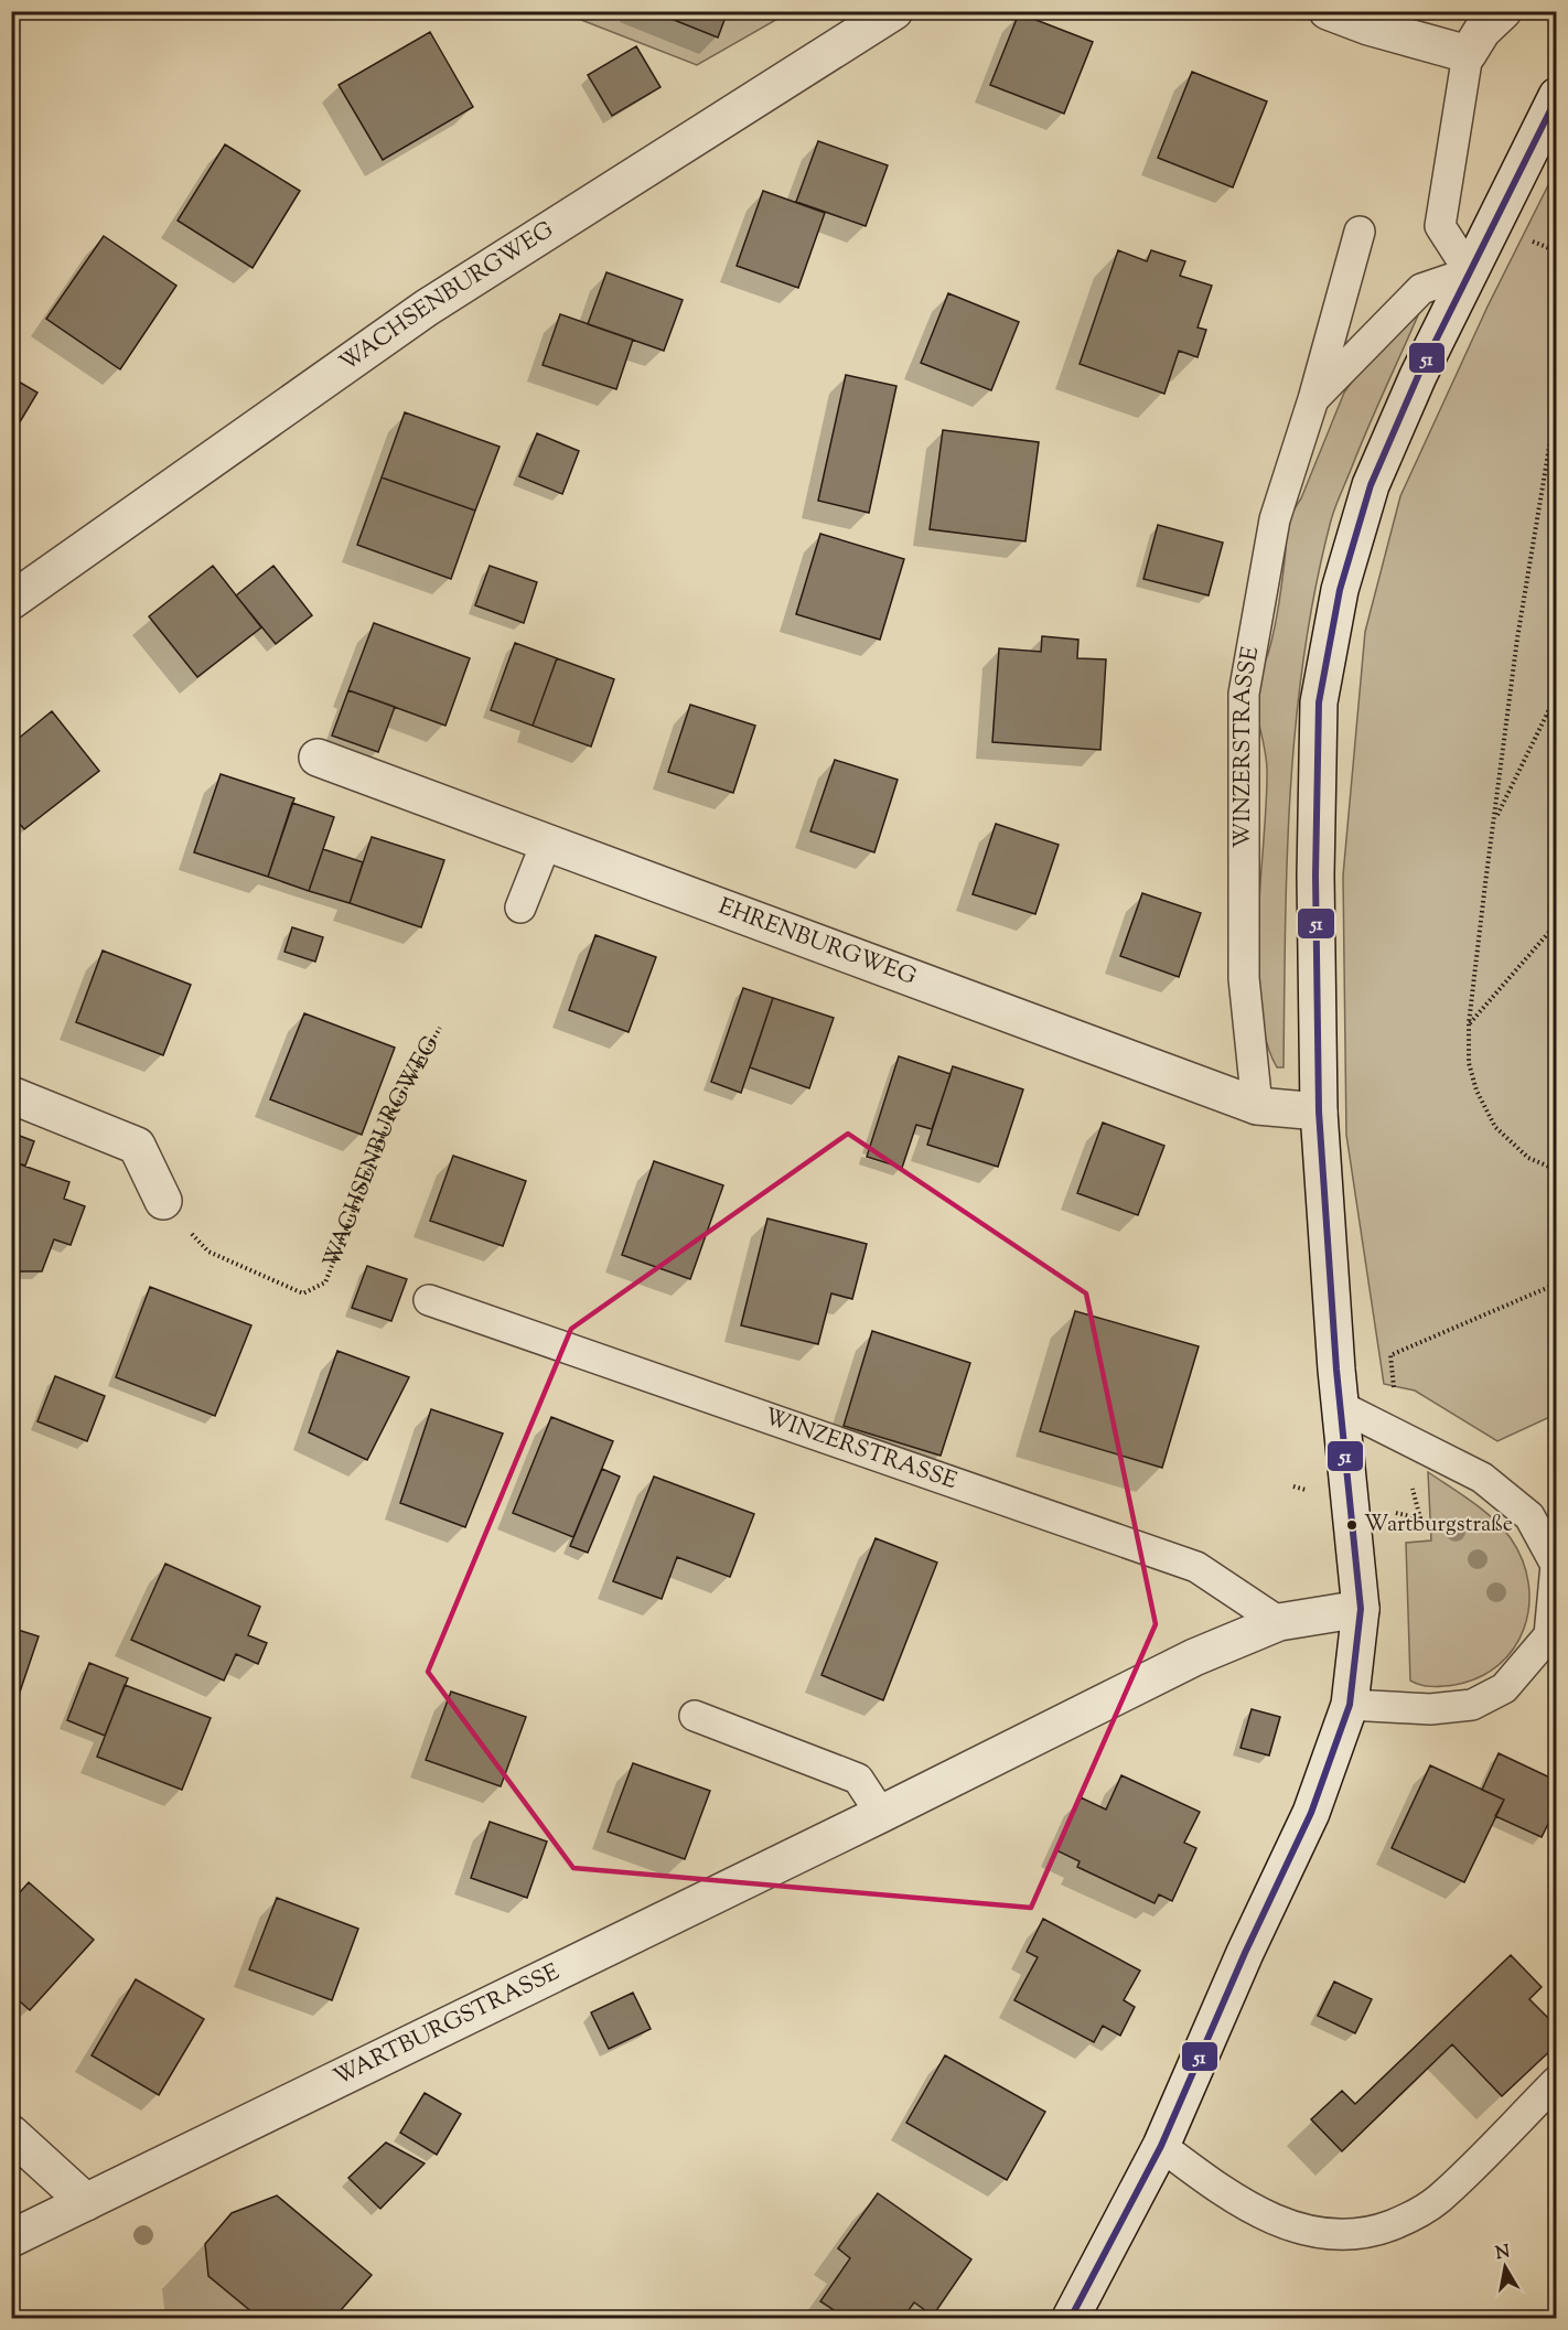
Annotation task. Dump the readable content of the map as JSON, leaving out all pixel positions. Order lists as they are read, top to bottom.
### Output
{
  "streets": {
    "street": ["WACHSENBURGWEG", "EHRENBURGWEG", "WARTBURGSTRASSE"],
    "lane": ["WINZERSTRASSE"]
  },
  "crossings": [
    ["WINZERSTRASSE", "EHRENBURGWEG"],
    ["WINZERSTRASSE", "WARTBURGSTRASSE"]
  ],
  "places": ["Wartburgstraße"],
  "lines": ["transit line 51"],
  "north": "top"
}
